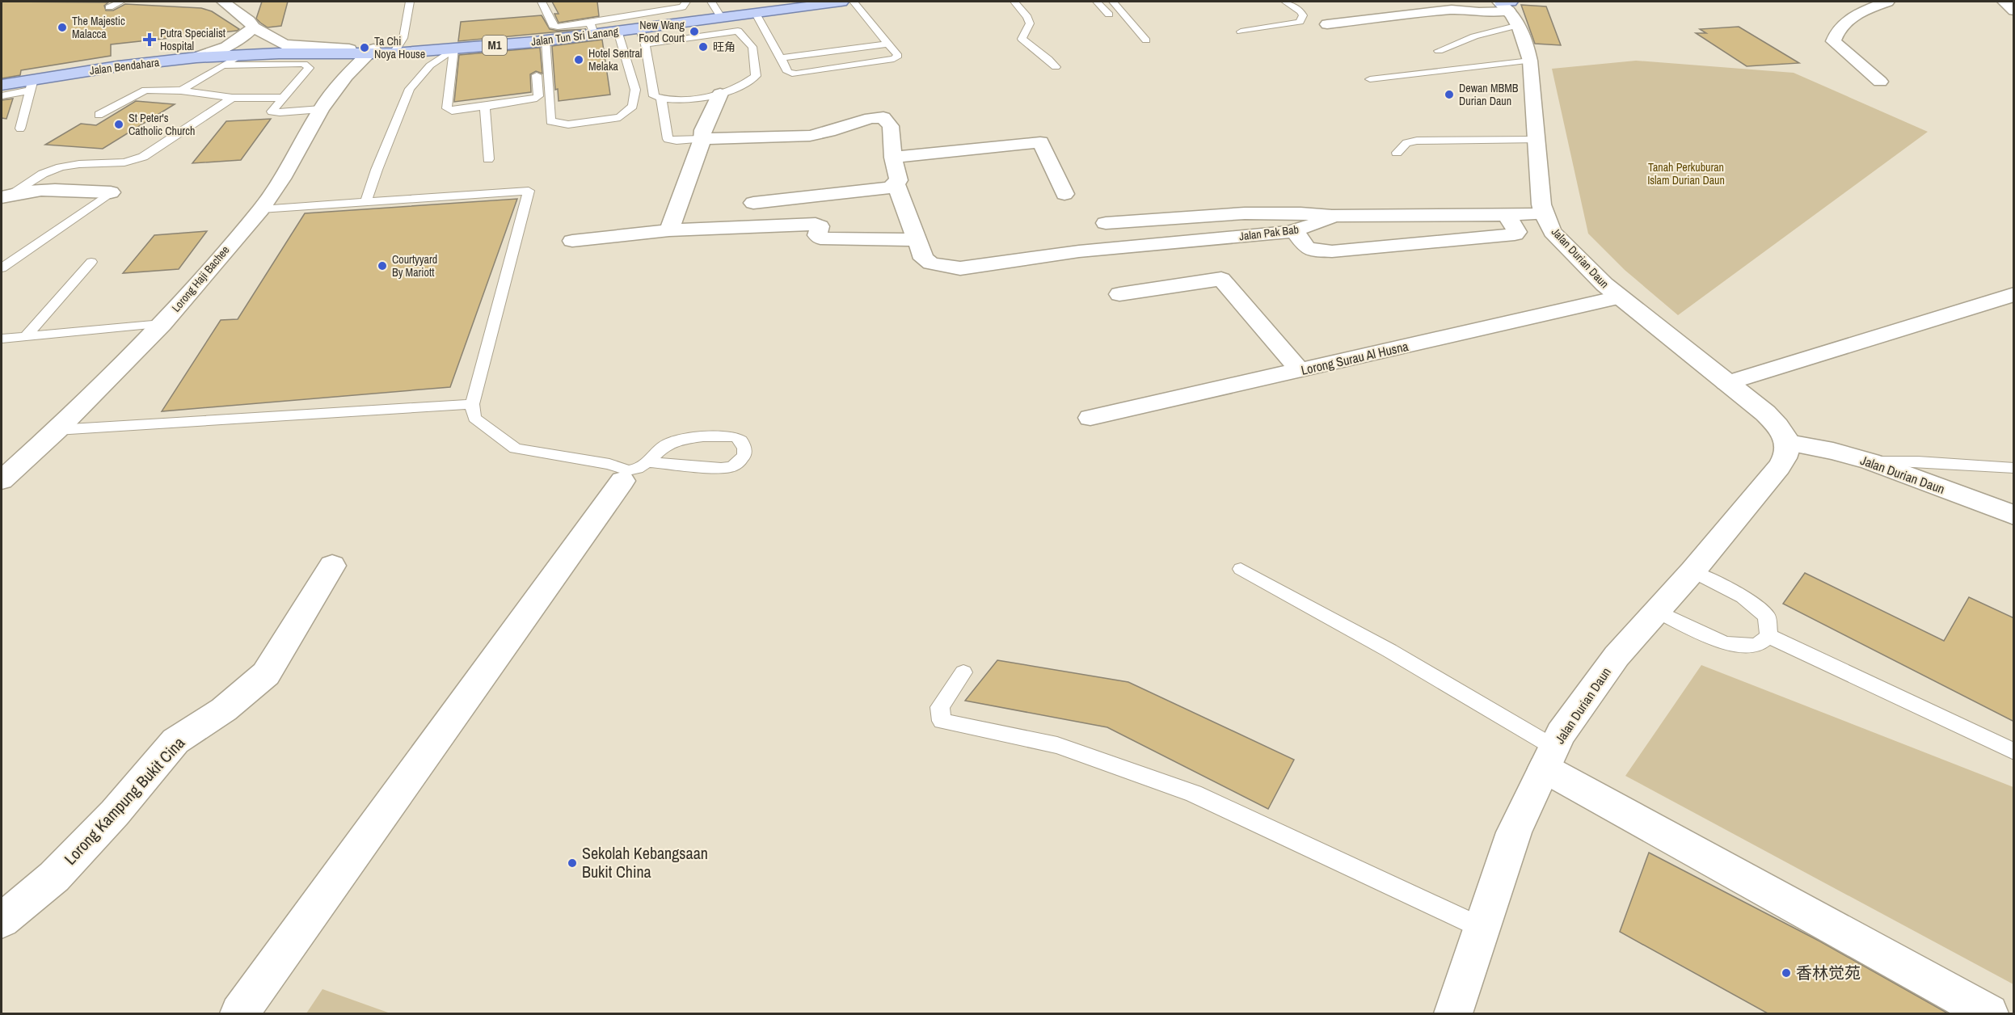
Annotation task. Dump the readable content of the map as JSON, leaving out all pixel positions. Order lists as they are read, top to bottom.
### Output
{
  "streets": {
    "main road": ["Jalan Tun Sri Lanang", "M1", "Jalan Bendahara"],
    "street": [
      "Jalan Pak Bab",
      "Jalan Durian Daun",
      "Lorong Haji Bachee",
      "Lorong Surau Al Husna",
      "Lorong Kampung Bukit Cina"
    ]
  },
  "crossings": [
    ["Jalan Tun Sri Lanang", "Jalan Bendahara"],
    ["Jalan Bendahara", "Lorong Haji Bachee"],
    ["Jalan Pak Bab", "Jalan Durian Daun"],
    ["Jalan Durian Daun", "Lorong Surau Al Husna"]
  ],
  "parks": ["Tanah Perkuburan Islam Durian Daun"],
  "places": {
    "other": [
      "The Majestic Malacca",
      "New Wang Food Court",
      "旺角",
      "Ta Chi Noya House",
      "Hotel Sentral Melaka",
      "Dewan MBMB Durian Daun",
      "St Peter's Catholic Church",
      "Courtyyard By Mariott",
      "Sekolah Kebangsaan Bukit China",
      "香林觉苑"
    ],
    "health": ["Putra Specialist Hospital"]
  }
}
